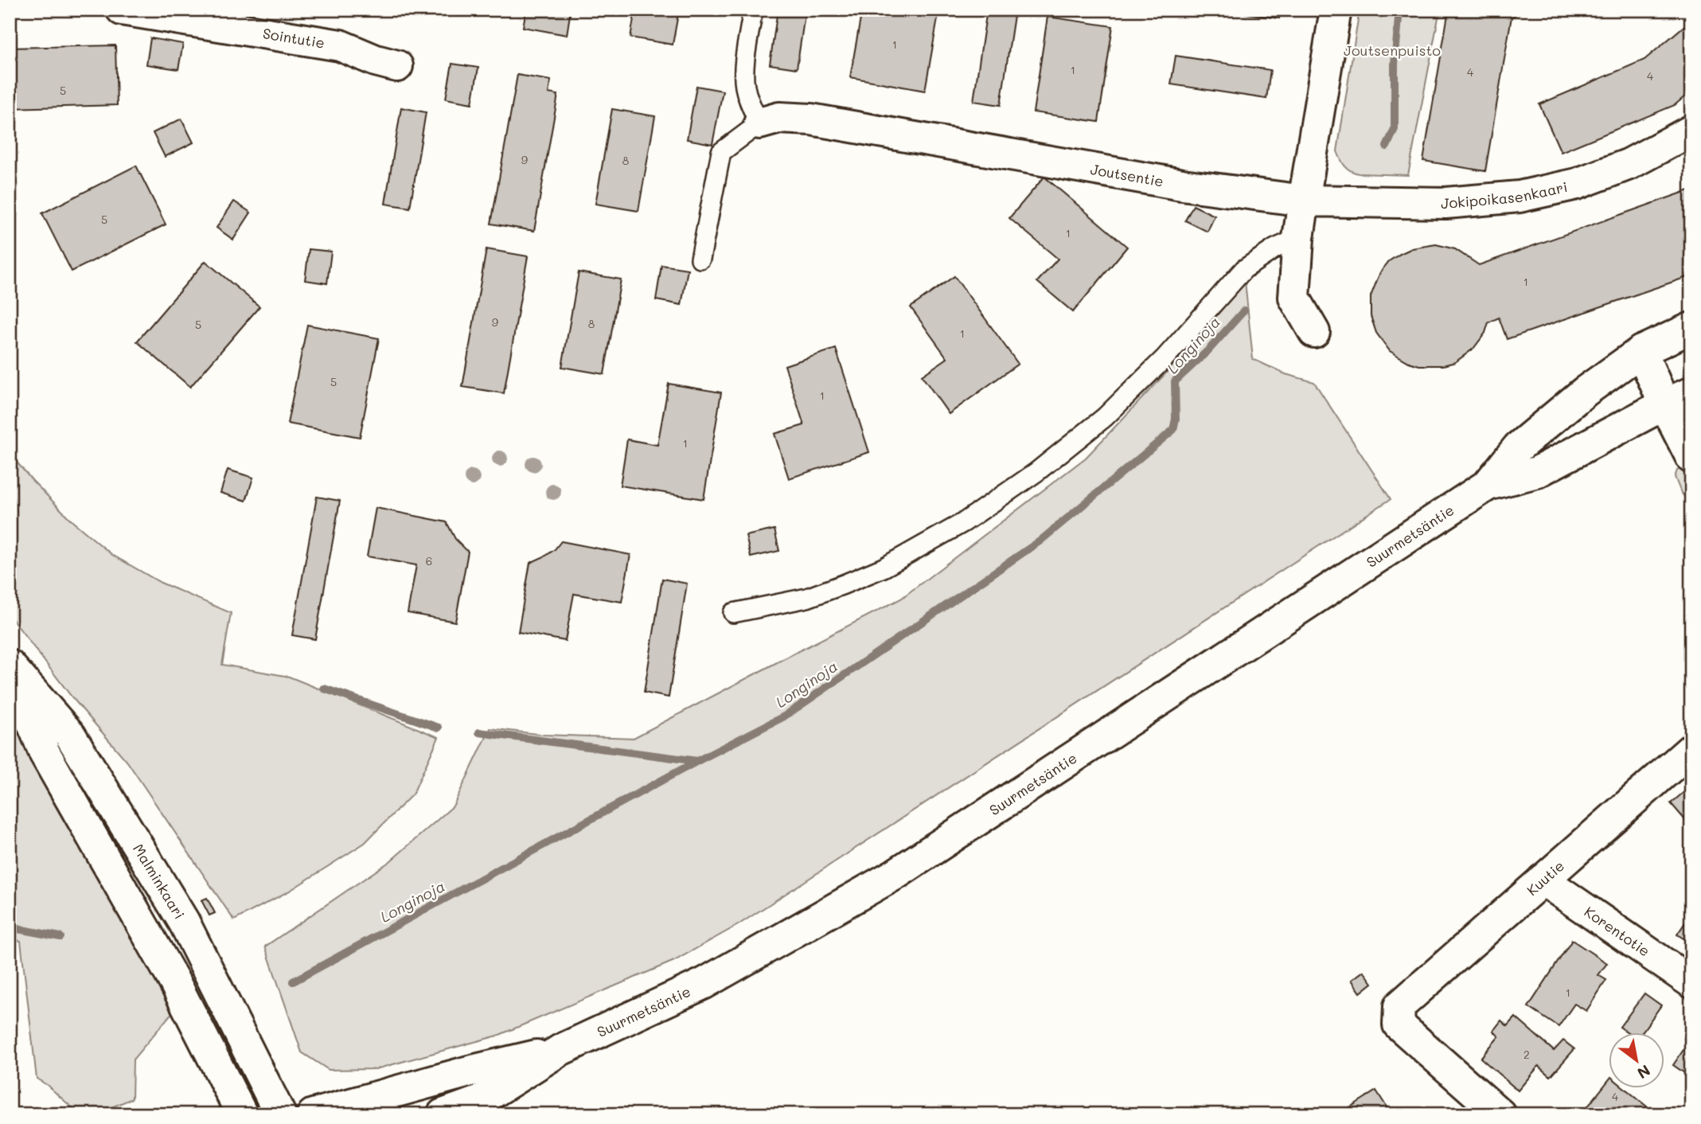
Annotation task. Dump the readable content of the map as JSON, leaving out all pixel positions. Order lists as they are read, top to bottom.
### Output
{
  "streets": {
    "main road": [
      "Sointutie",
      "Joutsentie",
      "Jokipoikasenkaari",
      "Suurmetsäntie",
      "Kuutie",
      "Malminkaari",
      "Korentotie"
    ]
  },
  "crossings": [
    ["Joutsentie", "Jokipoikasenkaari"],
    ["Kuutie", "Korentotie"]
  ],
  "water": ["Longinoja"],
  "parks": ["Joutsenpuisto"],
  "house_numbers": [
    "1",
    "1",
    "4",
    "4",
    "5",
    "9",
    "8",
    "5",
    "1",
    "1",
    "9",
    "8",
    "5",
    "1",
    "5",
    "1",
    "1",
    "6",
    "1",
    "2",
    "4"
  ],
  "north": "bottom right"
}
